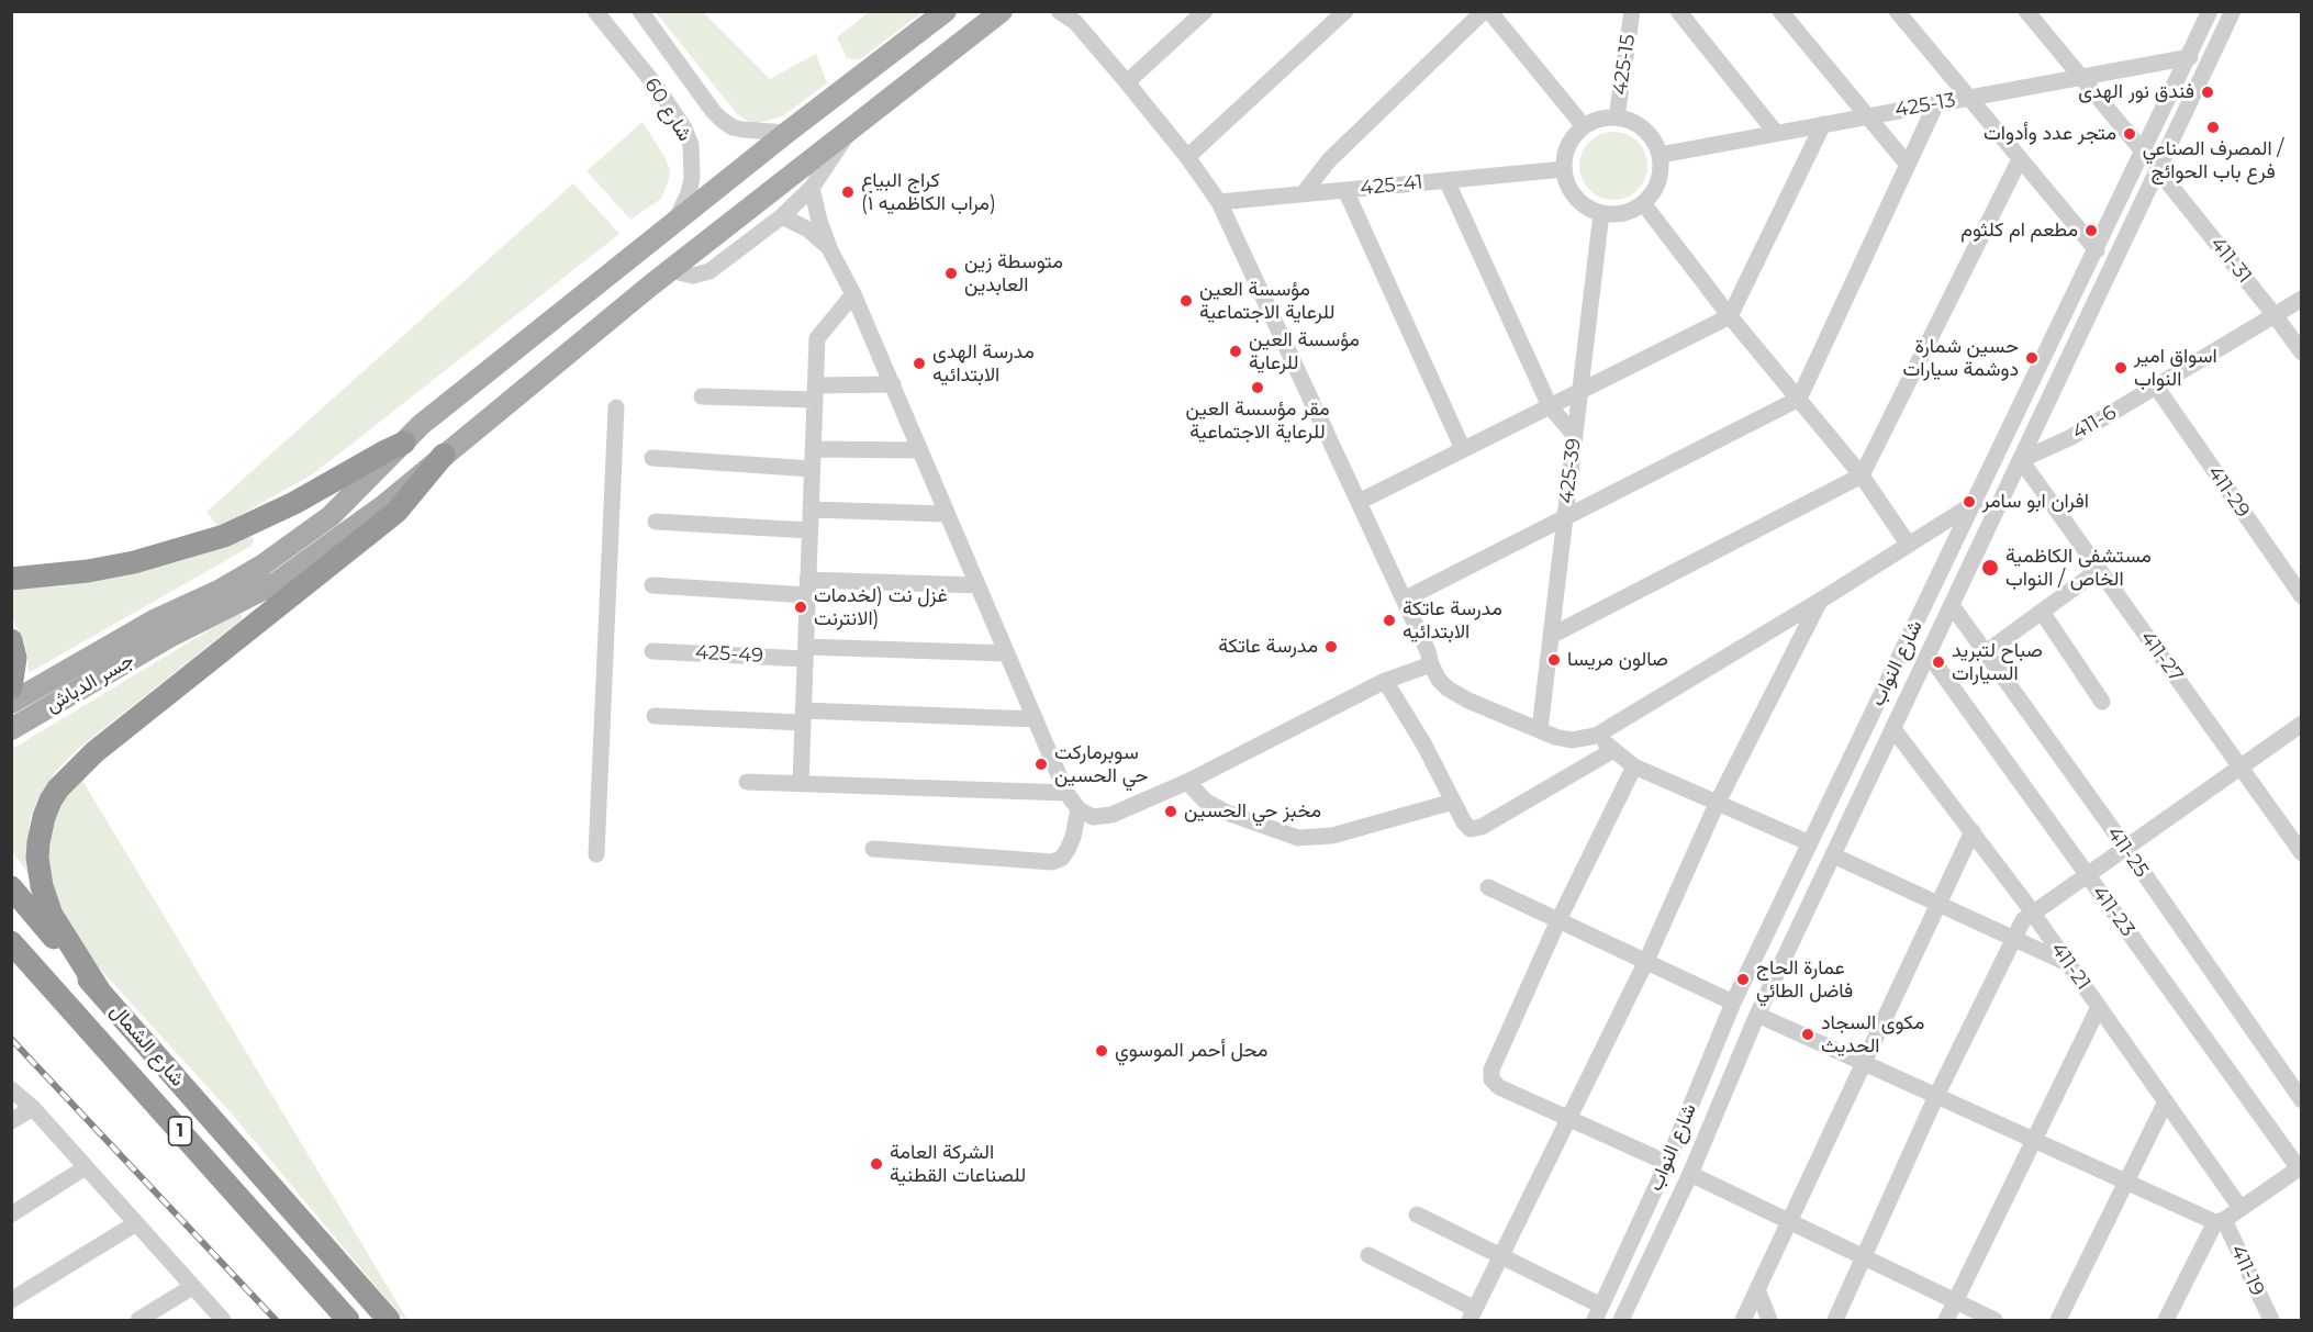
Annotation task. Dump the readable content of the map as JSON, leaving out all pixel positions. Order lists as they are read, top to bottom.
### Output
{
  "streets": {
    "highway": ["شارع الشمال", "1"],
    "main road": ["جسر الدباش"],
    "street": [
      "425-15",
      "425-13",
      "شارع 60",
      "425-41",
      "411-31",
      "411-6",
      "425-39",
      "411-29",
      "425-49",
      "411-27",
      "شارع النواب",
      "411-25",
      "411-23",
      "411-21",
      "411-19"
    ]
  },
  "crossings": [
    ["425-15", "425-13"],
    ["425-15", "425-41"],
    ["425-15", "425-39"],
    ["425-13", "425-41"],
    ["425-13", "425-39"],
    ["425-13", "شارع النواب"],
    ["شارع 60", "جسر الدباش"],
    ["425-41", "425-39"],
    ["411-31", "411-6"],
    ["411-31", "شارع النواب"],
    ["411-6", "411-29"],
    ["411-6", "411-27"],
    ["411-6", "شارع النواب"],
    ["411-27", "شارع النواب"],
    ["شارع النواب", "411-25"],
    ["شارع النواب", "411-23"],
    ["شارع النواب", "411-21"]
  ],
  "places": [
    "فندق نور الهدى",
    "المصرف الصناعي / فرع باب الحوائج",
    "متجر عدد وأدوات",
    "كراج البياع (مراب الكاظميه ١)",
    "مطعم ام كلثوم",
    "متوسطة زين العابدين",
    "مؤسسة العين للرعاية الاجتماعية",
    "مؤسسة العين للرعاية",
    "حسين شمارة دوشمة سيارات",
    "مدرسة الهدى الابتدائيه",
    "اسواق امير النواب",
    "مقر مؤسسة العين للرعاية الاجتماعية",
    "افران ابو سامر",
    "مستشفى الكاظمية الخاص / النواب",
    "غزل نت (لخدمات الانترنت)",
    "مدرسة عاتكة الابتدائيه",
    "مدرسة عاتكة",
    "صالون مريسا",
    "صباح لتبريد السيارات",
    "سوبرماركت حي الحسين",
    "مخبز حي الحسين",
    "عمارة الحاج فاضل الطائي",
    "مكوى السجاد الحديث",
    "محل أحمر الموسوي",
    "الشركة العامة للصناعات القطنية"
  ]
}
